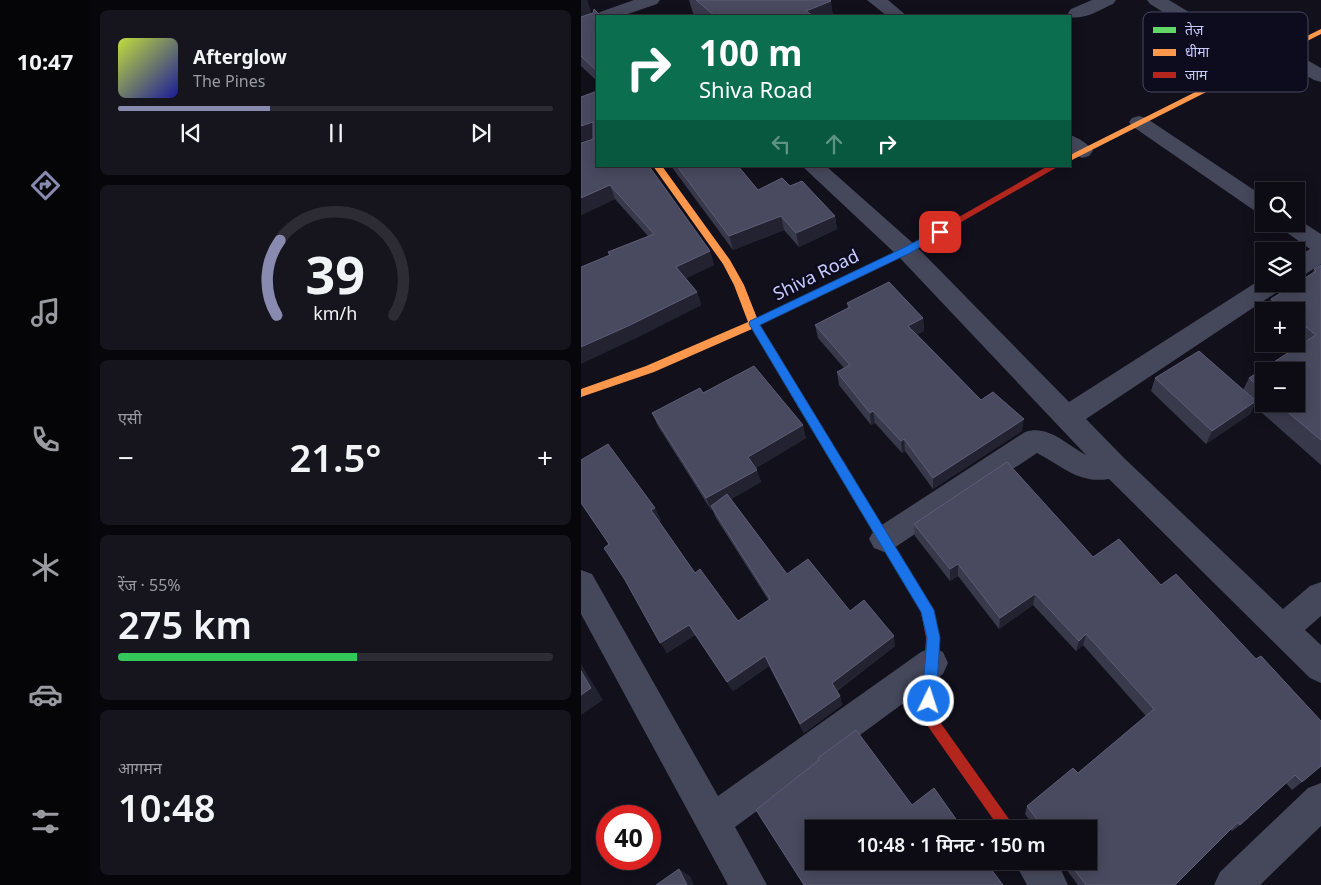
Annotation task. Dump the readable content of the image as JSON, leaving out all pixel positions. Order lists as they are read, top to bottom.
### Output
{
  "streets": {
    "street": ["Shiva Road"]
  },
  "legend": ["तेज़", "धीमा", "जाम"],
  "page": {
    "tabs": "10:47",
    "turn": ["100 m", "Shiva Road"],
    "song": ["Afterglow", "The Pines"],
    "map_buttons": ["+", "−"],
    "tile": [
      "एसी",
      ["रेंज · 55%", "275 km"],
      ["आगमन", "10:48"]
    ],
    "heat": ["−", "21.5°", "+"],
    "limit": "40",
    "trip": "10:48 · 1 मिनट · 150 m",
    "gauge": ["39", "km/h"]
  }
}
